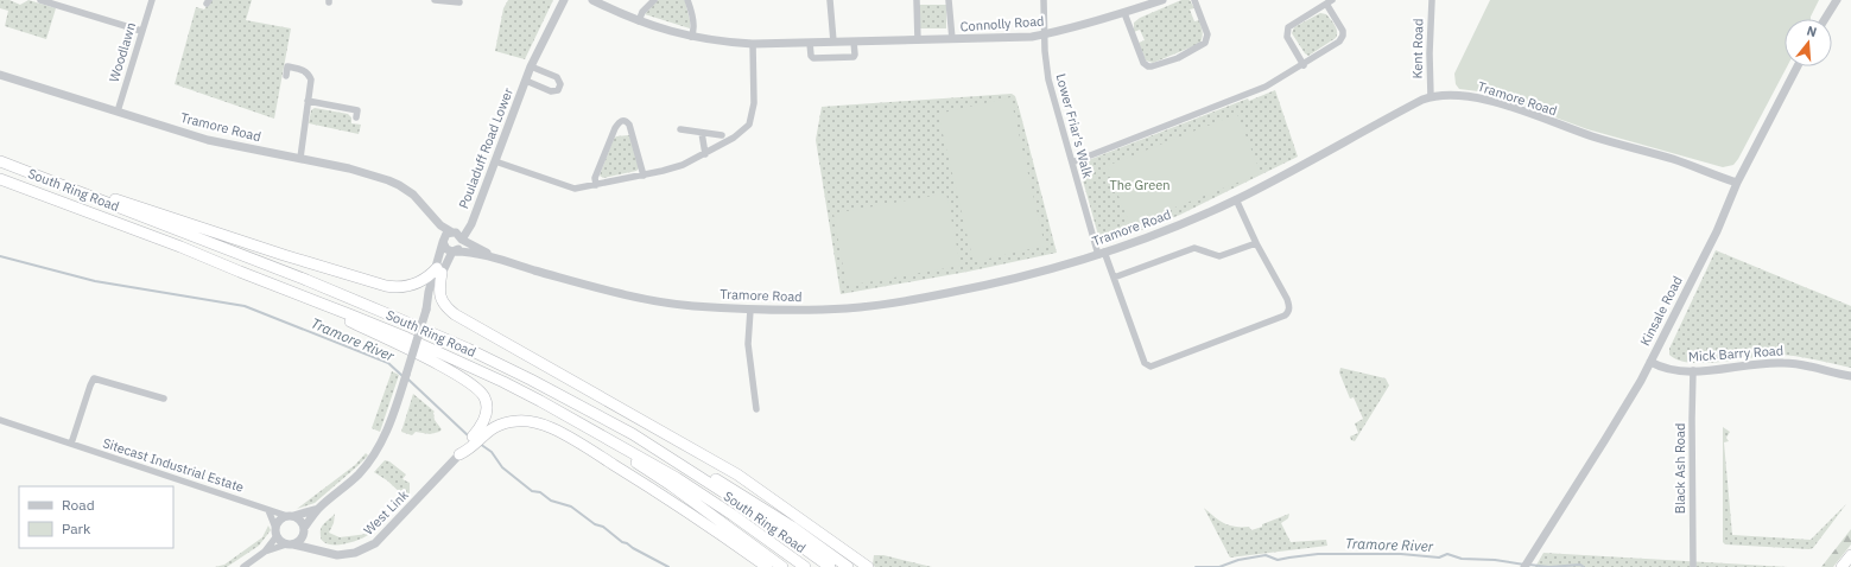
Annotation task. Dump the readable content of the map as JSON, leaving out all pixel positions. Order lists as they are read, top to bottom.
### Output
{
  "streets": {
    "highway": ["South Ring Road"],
    "street": [
      "Connolly Road",
      "Kent Road",
      "Woodlawn",
      "Tramore Road",
      "Lower Friar's Walk",
      "Pouladuff Road Lower",
      "Kinsale Road",
      "Mick Barry Road",
      "Sitecast Industrial Estate",
      "Black Ash Road",
      "West Link"
    ]
  },
  "crossings": [
    ["Connolly Road", "Lower Friar's Walk"],
    ["Kent Road", "Tramore Road"],
    ["Woodlawn", "Tramore Road"],
    ["Tramore Road", "Lower Friar's Walk"],
    ["Tramore Road", "Pouladuff Road Lower"],
    ["Tramore Road", "Kinsale Road"],
    ["Kinsale Road", "Mick Barry Road"],
    ["Mick Barry Road", "Black Ash Road"],
    ["Sitecast Industrial Estate", "West Link"]
  ],
  "water": ["Tramore River"],
  "parks": ["The Green"],
  "legend": ["Road", "Park"],
  "north": "top"
}
